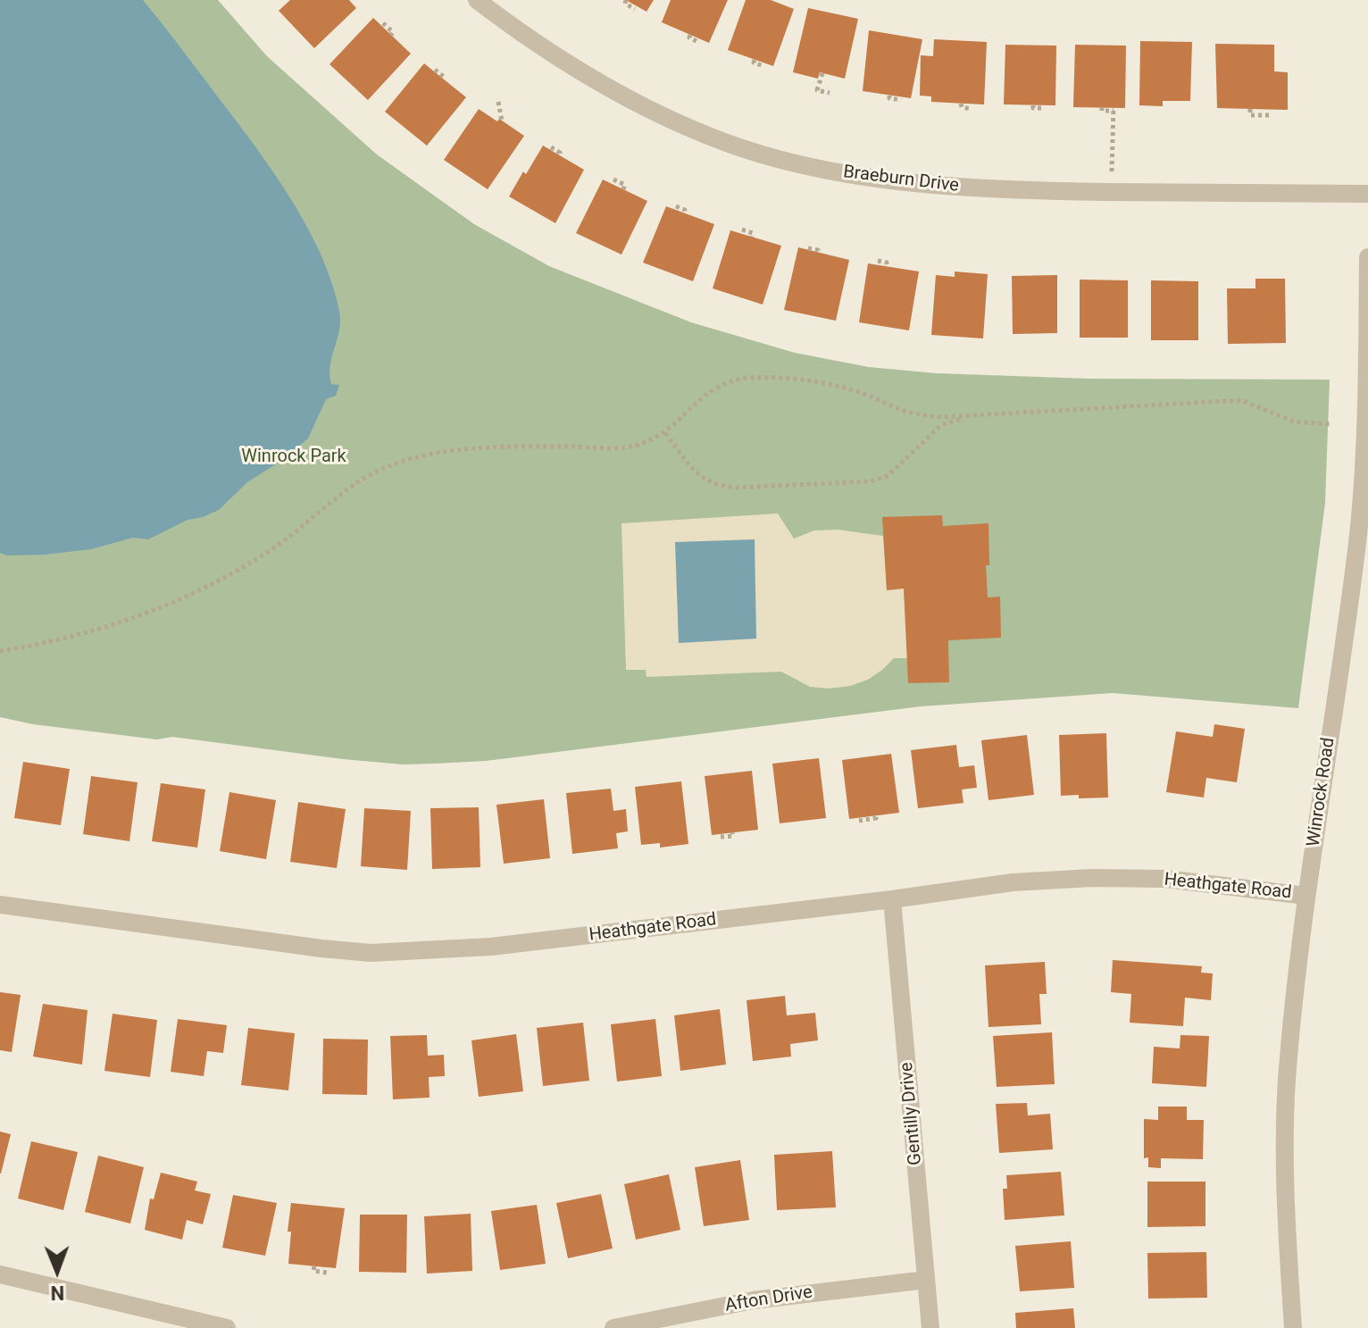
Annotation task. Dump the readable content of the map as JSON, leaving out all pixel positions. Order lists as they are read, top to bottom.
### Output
{
  "streets": {
    "street": [
      "Braeburn Drive",
      "Winrock Road",
      "Heathgate Road",
      "Gentilly Drive",
      "Afton Drive"
    ]
  },
  "crossings": [
    ["Winrock Road", "Heathgate Road"],
    ["Heathgate Road", "Gentilly Drive"],
    ["Gentilly Drive", "Afton Drive"]
  ],
  "parks": ["Winrock Park"],
  "north": "bottom"
}
